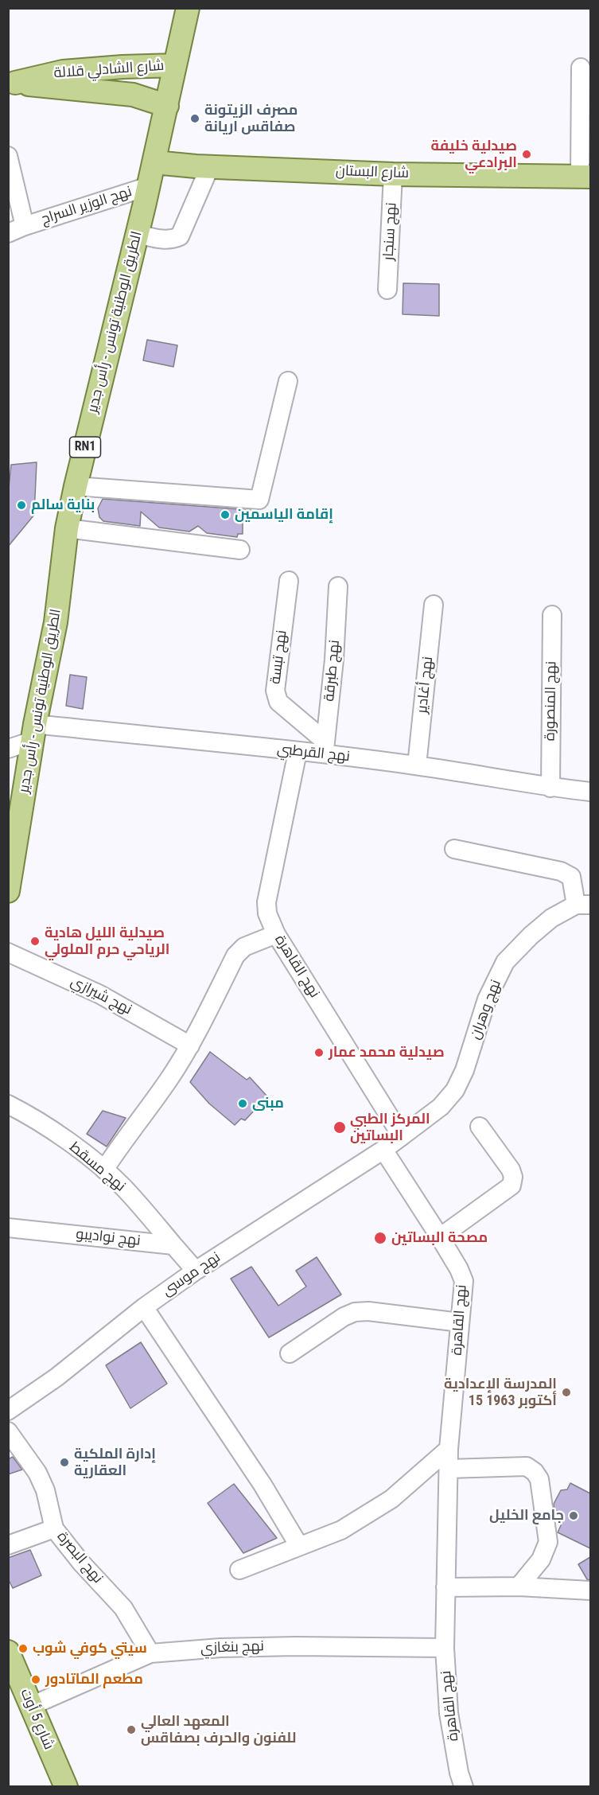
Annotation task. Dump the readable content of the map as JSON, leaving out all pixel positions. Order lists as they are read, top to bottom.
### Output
{
  "streets": {
    "main road": [
      "شارع الشادلي قلالة",
      "شارع البستان",
      "الطريق الوطنية تونس - رأس جدير",
      "RN1",
      "شارع 5 أوت"
    ],
    "street": [
      "نهج الوزير السراج",
      "نهج سنجار",
      "نهج تبسة",
      "نهج طبرقة",
      "نهج أغادير",
      "نهج المنصورة",
      "نهج القرطبي",
      "نهج القاهرة",
      "نهج شيرازي",
      "نهج وهران",
      "نهج مسقط",
      "نهج نواديبو",
      "نهج موسى",
      "نهج البصرة",
      "نهج بنغازي"
    ]
  },
  "crossings": [
    ["شارع الشادلي قلالة", "الطريق الوطنية تونس - رأس جدير"],
    ["شارع البستان", "نهج سنجار"],
    ["شارع البستان", "الطريق الوطنية تونس - رأس جدير"],
    ["نهج الوزير السراج", "الطريق الوطنية تونس - رأس جدير"],
    ["الطريق الوطنية تونس - رأس جدير", "نهج القرطبي"],
    ["نهج تبسة", "نهج طبرقة"],
    ["نهج تبسة", "نهج القرطبي"],
    ["نهج طبرقة", "نهج القرطبي"],
    ["نهج أغادير", "نهج القرطبي"],
    ["نهج المنصورة", "نهج القرطبي"],
    ["نهج القرطبي", "نهج القاهرة"],
    ["نهج القاهرة", "نهج وهران"],
    ["نهج القاهرة", "نهج موسى"],
    ["نهج القاهرة", "نهج بنغازي"],
    ["نهج مسقط", "نهج نواديبو"],
    ["نهج البصرة", "نهج بنغازي"],
    ["نهج بنغازي", "شارع 5 أوت"]
  ],
  "places": [
    "مصرف الزيتونة صفاقس اريانة",
    "صيدلية خليفة البرادعي",
    "بناية سالم",
    "إقامة الياسمين",
    "صيدلية الليل هادية الرياحي حرم الملولي",
    "صيدلية محمد عمار",
    "مبنى",
    "المركز الطبي البساتين",
    "مصحة البساتين",
    "المدرسة الإعدادية 15 أكتوبر 1963",
    "إدارة الملكية العقارية",
    "جامع الخليل",
    "سيتي كوفي شوب",
    "مطعم الماتادور",
    "المعهد العالي للفنون والحرف بصفاقس"
  ]
}
